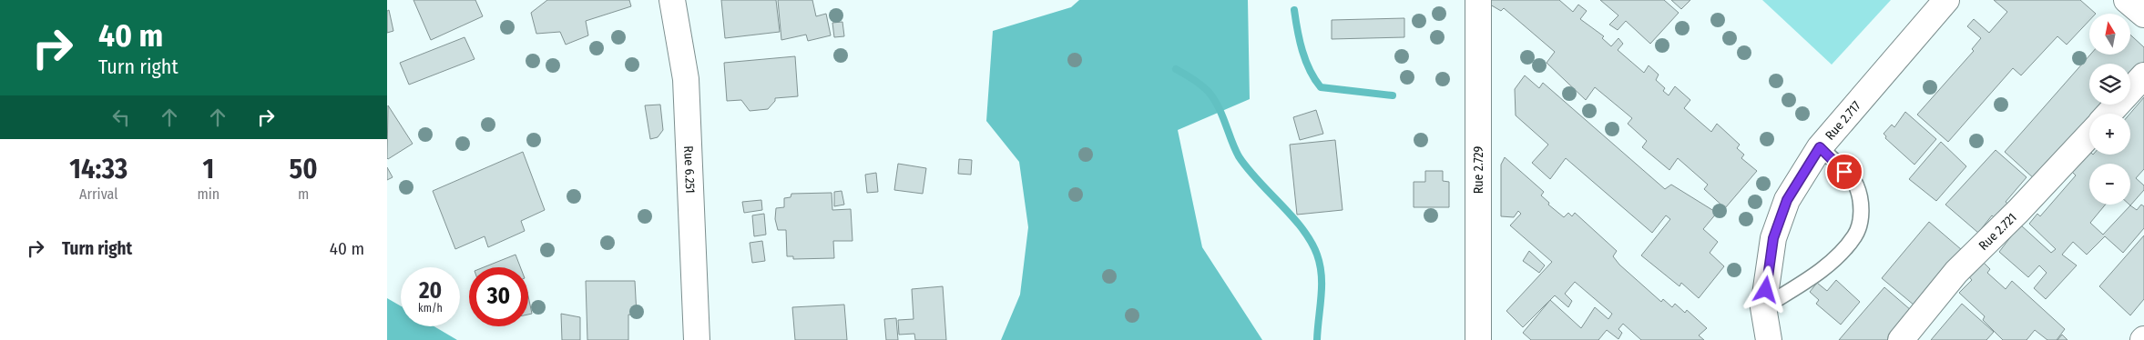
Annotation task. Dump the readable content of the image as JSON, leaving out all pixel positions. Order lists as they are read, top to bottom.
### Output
{
  "streets": {
    "street": [
      "Rue 2.717",
      "Rue 6.251",
      "Rue 2.729",
      "Rue 2.721"
    ]
  },
  "north": "top",
  "page": {
    "turn": ["40 m", "Turn right"],
    "map_buttons": ["+", "−"],
    "eta": [
      "14:33",
      "Arrival",
      "1",
      "min",
      "50",
      "m"
    ],
    "list": [
      {
        "name": "Turn right",
        "value": "40 m"
      }
    ],
    "speed": "20 km/h",
    "limit": "30"
  }
}
